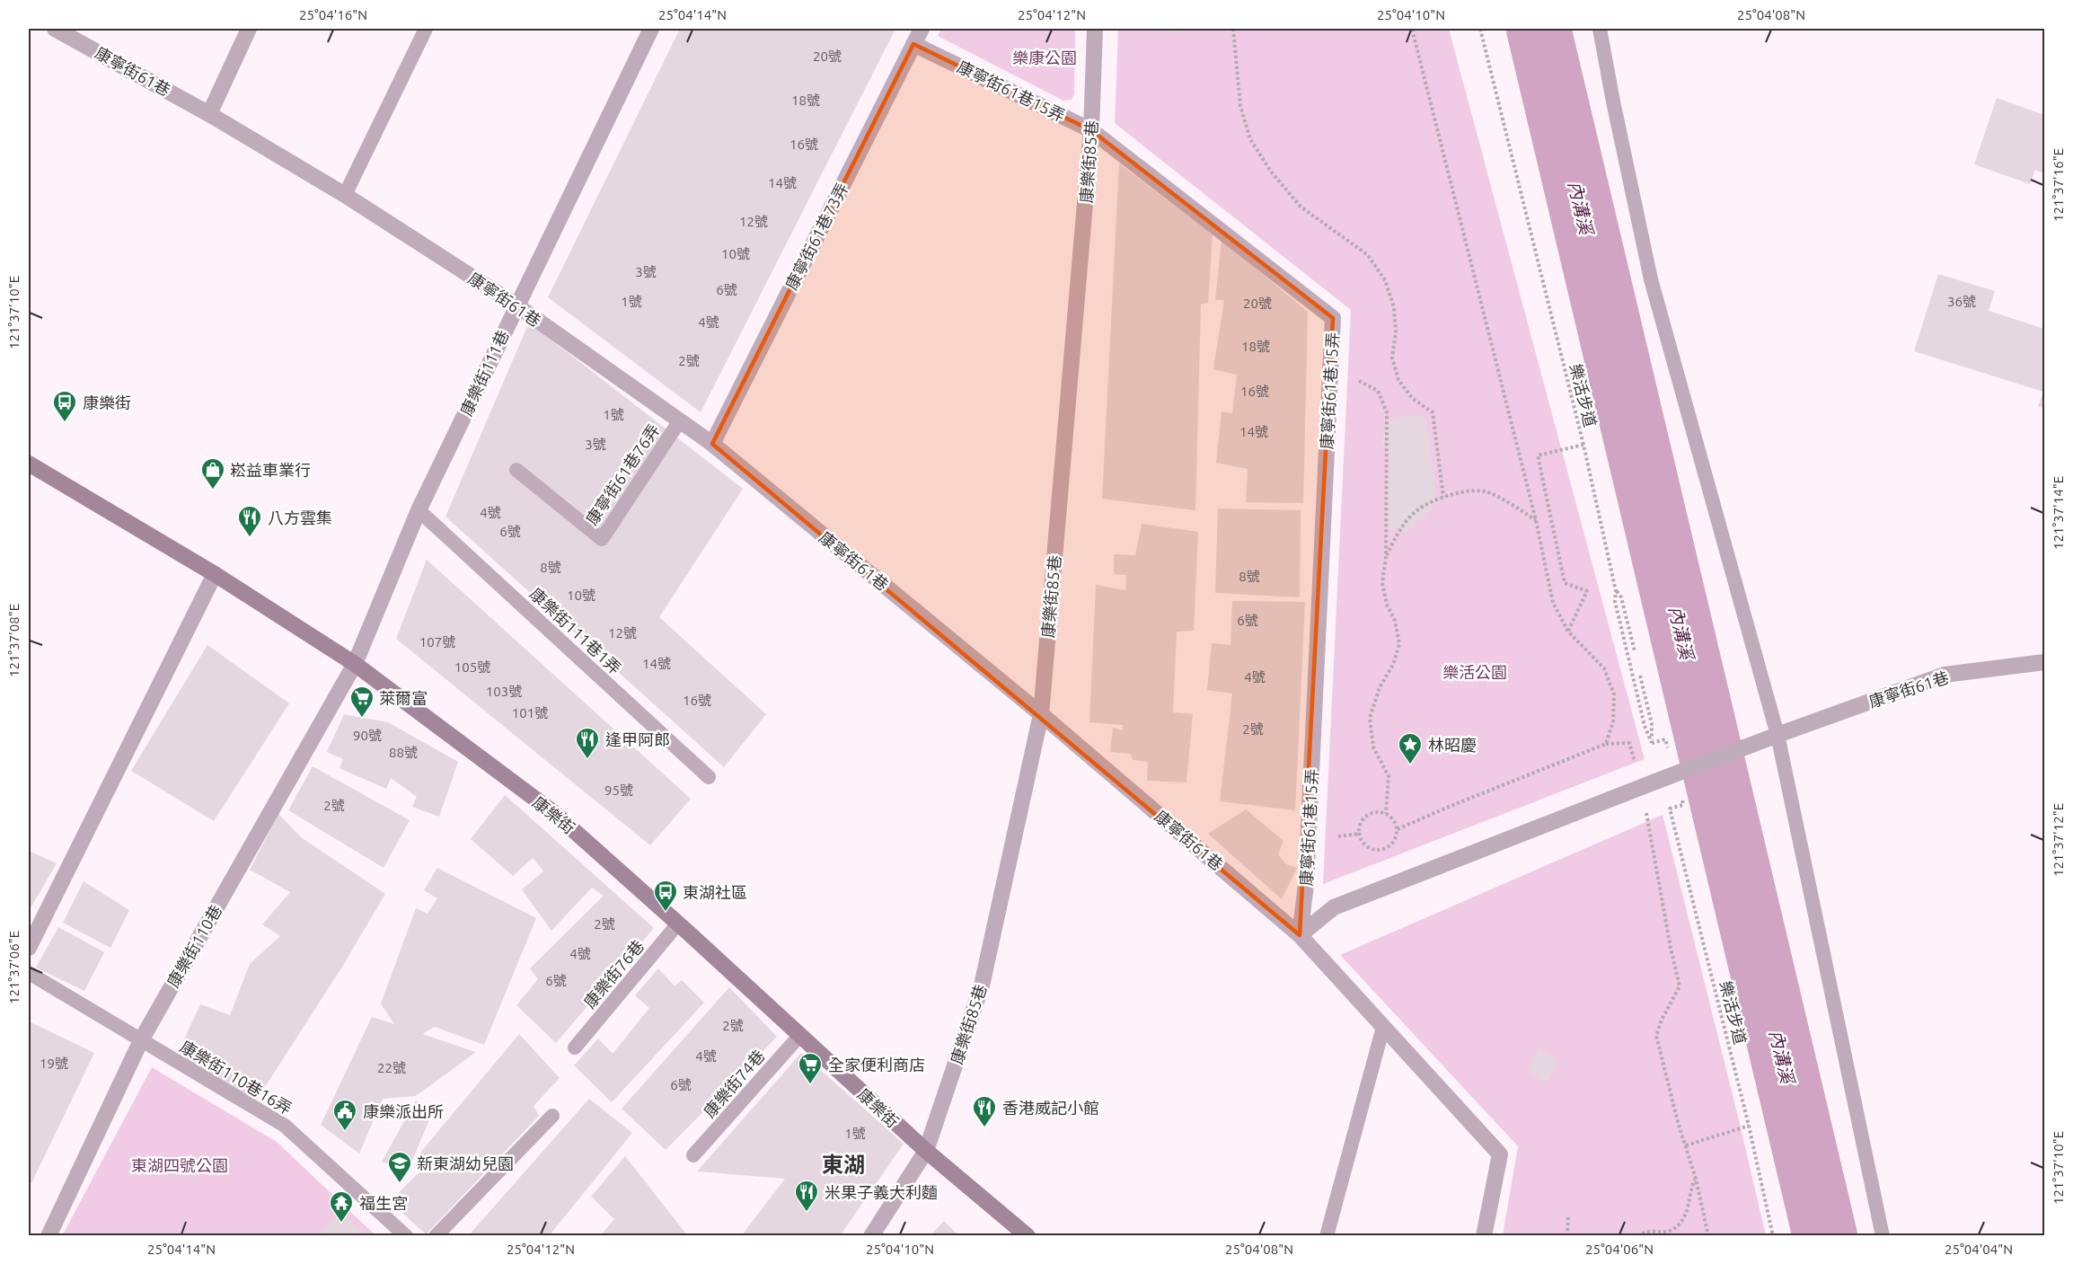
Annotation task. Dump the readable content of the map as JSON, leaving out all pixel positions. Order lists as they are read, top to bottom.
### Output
{
  "streets": {
    "street": [
      "康寧街61巷",
      "康寧街61巷15弄",
      "康樂街85巷",
      "康寧街61巷73弄",
      "康樂街111巷",
      "康樂街",
      "康樂街110巷"
    ],
    "lane": [
      "康寧街61巷76弄",
      "康樂街111巷1弄",
      "康樂街76巷",
      "康樂街110巷16弄",
      "康樂街74巷"
    ],
    "path": ["樂活步道"]
  },
  "crossings": [
    ["康寧街61巷", "康寧街61巷15弄"],
    ["康寧街61巷", "康樂街85巷"],
    ["康寧街61巷", "康寧街61巷73弄"],
    ["康寧街61巷", "康樂街111巷"],
    ["康寧街61巷", "康寧街61巷76弄"],
    ["康寧街61巷15弄", "康樂街85巷"],
    ["康寧街61巷15弄", "康寧街61巷73弄"],
    ["康樂街85巷", "康樂街"],
    ["康樂街111巷", "康樂街111巷1弄"],
    ["康樂街111巷", "康樂街"],
    ["康樂街111巷", "康樂街110巷"],
    ["康樂街", "康樂街110巷"],
    ["康樂街", "康樂街76巷"],
    ["康樂街", "康樂街74巷"],
    ["康樂街110巷", "康樂街110巷16弄"]
  ],
  "districts": ["東湖"],
  "water": ["內溝溪"],
  "parks": ["樂康公園", "樂活公園", "東湖四號公園"],
  "places": {
    "bus stop": ["康樂街", "東湖社區"],
    "shop": ["崧益車業行"],
    "restaurant": [
      "八方雲集",
      "逢甲阿郎",
      "香港威記小館",
      "米果子義大利麵"
    ],
    "supermarket": ["萊爾富", "全家便利商店"],
    "place": ["林昭慶"],
    "public building": ["康樂派出所"],
    "school or university": ["新東湖幼兒園"],
    "temple": ["福生宮"]
  },
  "house_numbers": [
    "20號",
    "18號",
    "16號",
    "14號",
    "12號",
    "10號",
    "3號",
    "6號",
    "1號",
    "36號",
    "20號",
    "4號",
    "18號",
    "2號",
    "16號",
    "1號",
    "14號",
    "3號",
    "4號",
    "6號",
    "8號",
    "8號",
    "10號",
    "6號",
    "12號",
    "107號",
    "14號",
    "105號",
    "4號",
    "103號",
    "16號",
    "101號",
    "2號",
    "90號",
    "88號",
    "95號",
    "2號",
    "2號",
    "4號",
    "6號",
    "2號",
    "4號",
    "19號",
    "22號",
    "6號",
    "1號"
  ],
  "coordinates": [
    "25°04'16\"N",
    "25°04'14\"N",
    "25°04'12\"N",
    "25°04'10\"N",
    "25°04'08\"N",
    "121°37'16\"E",
    "121°37'10\"E",
    "121°37'14\"E",
    "121°37'08\"E",
    "121°37'12\"E",
    "121°37'06\"E",
    "25°04'06\"N",
    "25°04'04\"N"
  ]
}
